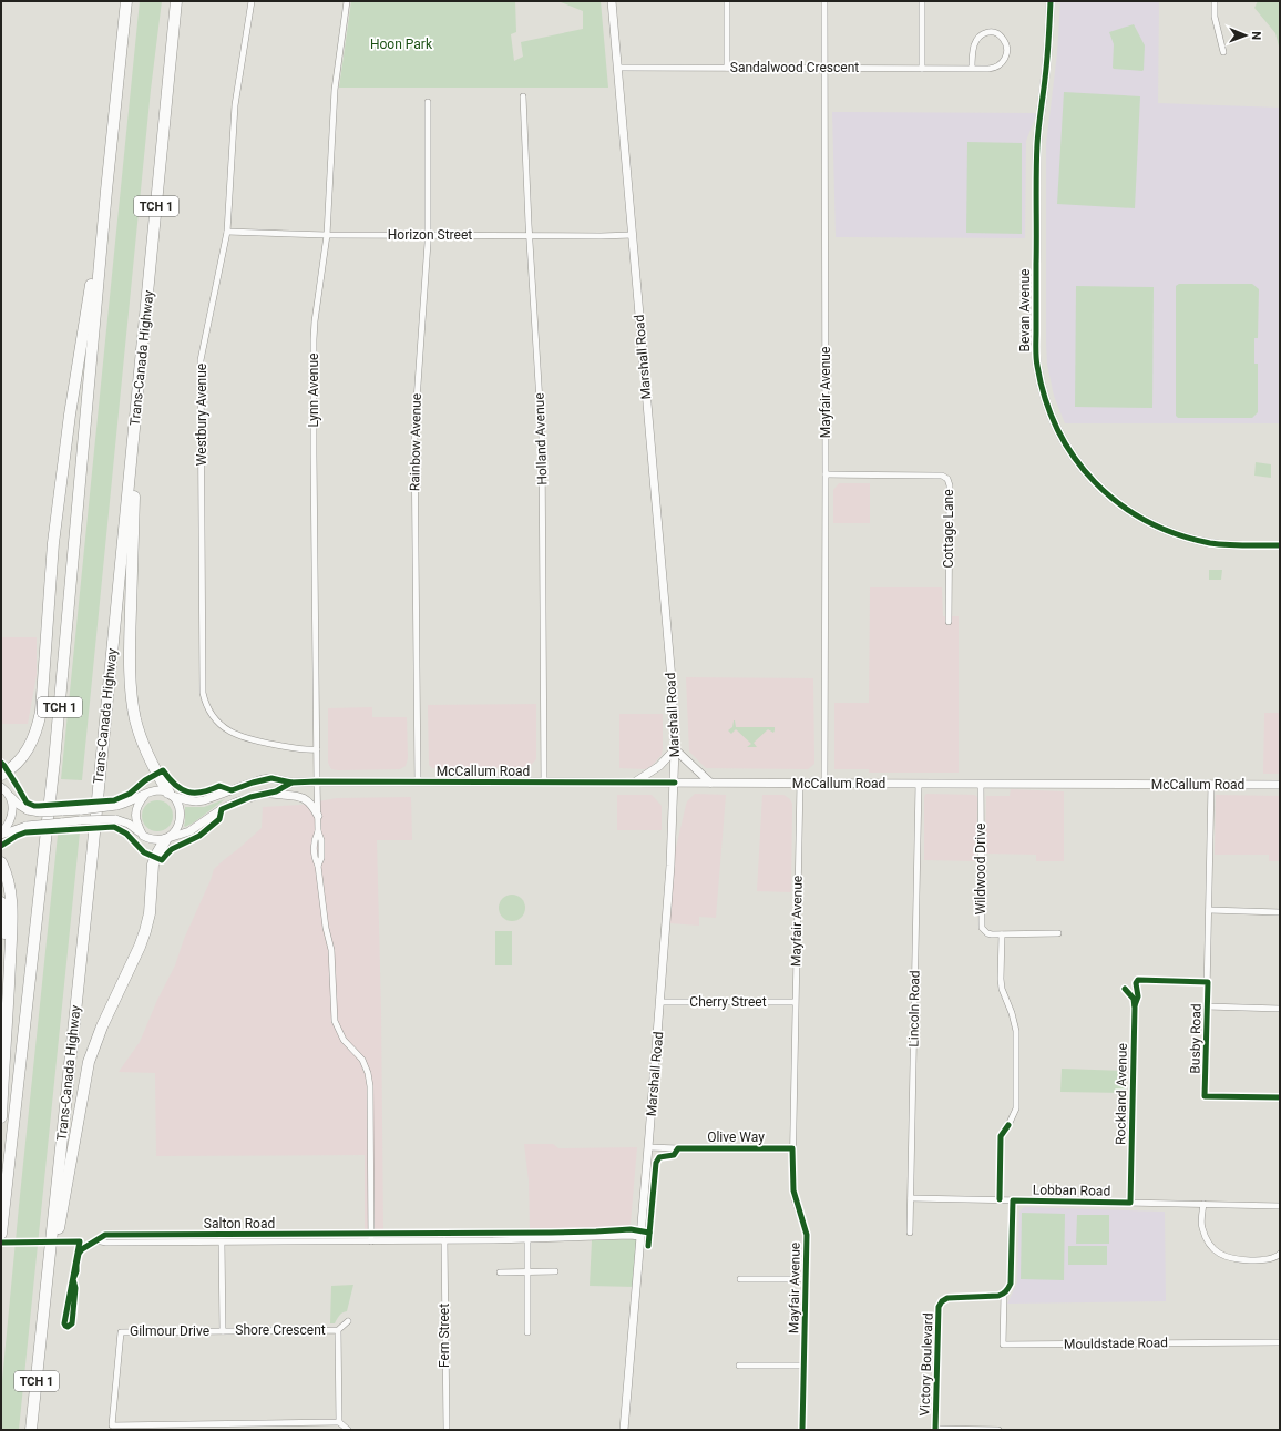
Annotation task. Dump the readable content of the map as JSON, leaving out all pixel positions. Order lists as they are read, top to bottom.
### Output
{
  "streets": {
    "highway": ["TCH 1", "Trans-Canada Highway"],
    "main road": ["Bevan Avenue", "Marshall Road", "McCallum Road"],
    "street": [
      "Sandalwood Crescent",
      "Horizon Street",
      "Lynn Avenue",
      "Mayfair Avenue",
      "Westbury Avenue",
      "Holland Avenue",
      "Rainbow Avenue",
      "Cottage Lane",
      "Wildwood Drive",
      "Cherry Street",
      "Lincoln Road",
      "Busby Road",
      "Rockland Avenue",
      "Olive Way",
      "Lobban Road",
      "Salton Road",
      "Shore Crescent",
      "Gilmour Drive",
      "Fern Street",
      "Mouldstade Road",
      "Victory Boulevard"
    ]
  },
  "crossings": [
    ["Sandalwood Crescent", "Marshall Road"],
    ["Sandalwood Crescent", "Mayfair Avenue"],
    ["Horizon Street", "Marshall Road"],
    ["Horizon Street", "Lynn Avenue"],
    ["Horizon Street", "Westbury Avenue"],
    ["Horizon Street", "Holland Avenue"],
    ["Horizon Street", "Rainbow Avenue"],
    ["Marshall Road", "McCallum Road"],
    ["Marshall Road", "Cherry Street"],
    ["Marshall Road", "Olive Way"],
    ["Marshall Road", "Salton Road"],
    ["Lynn Avenue", "Westbury Avenue"],
    ["Lynn Avenue", "McCallum Road"],
    ["Lynn Avenue", "Salton Road"],
    ["Mayfair Avenue", "Cottage Lane"],
    ["Mayfair Avenue", "McCallum Road"],
    ["Mayfair Avenue", "Cherry Street"],
    ["Mayfair Avenue", "Olive Way"],
    ["Holland Avenue", "McCallum Road"],
    ["Rainbow Avenue", "McCallum Road"],
    ["McCallum Road", "Wildwood Drive"],
    ["McCallum Road", "Lincoln Road"],
    ["McCallum Road", "Busby Road"],
    ["Lincoln Road", "Lobban Road"],
    ["Rockland Avenue", "Lobban Road"],
    ["Salton Road", "Gilmour Drive"],
    ["Salton Road", "Fern Street"],
    ["Shore Crescent", "Gilmour Drive"],
    ["Mouldstade Road", "Victory Boulevard"]
  ],
  "parks": ["Hoon Park"],
  "north": "right"
}
